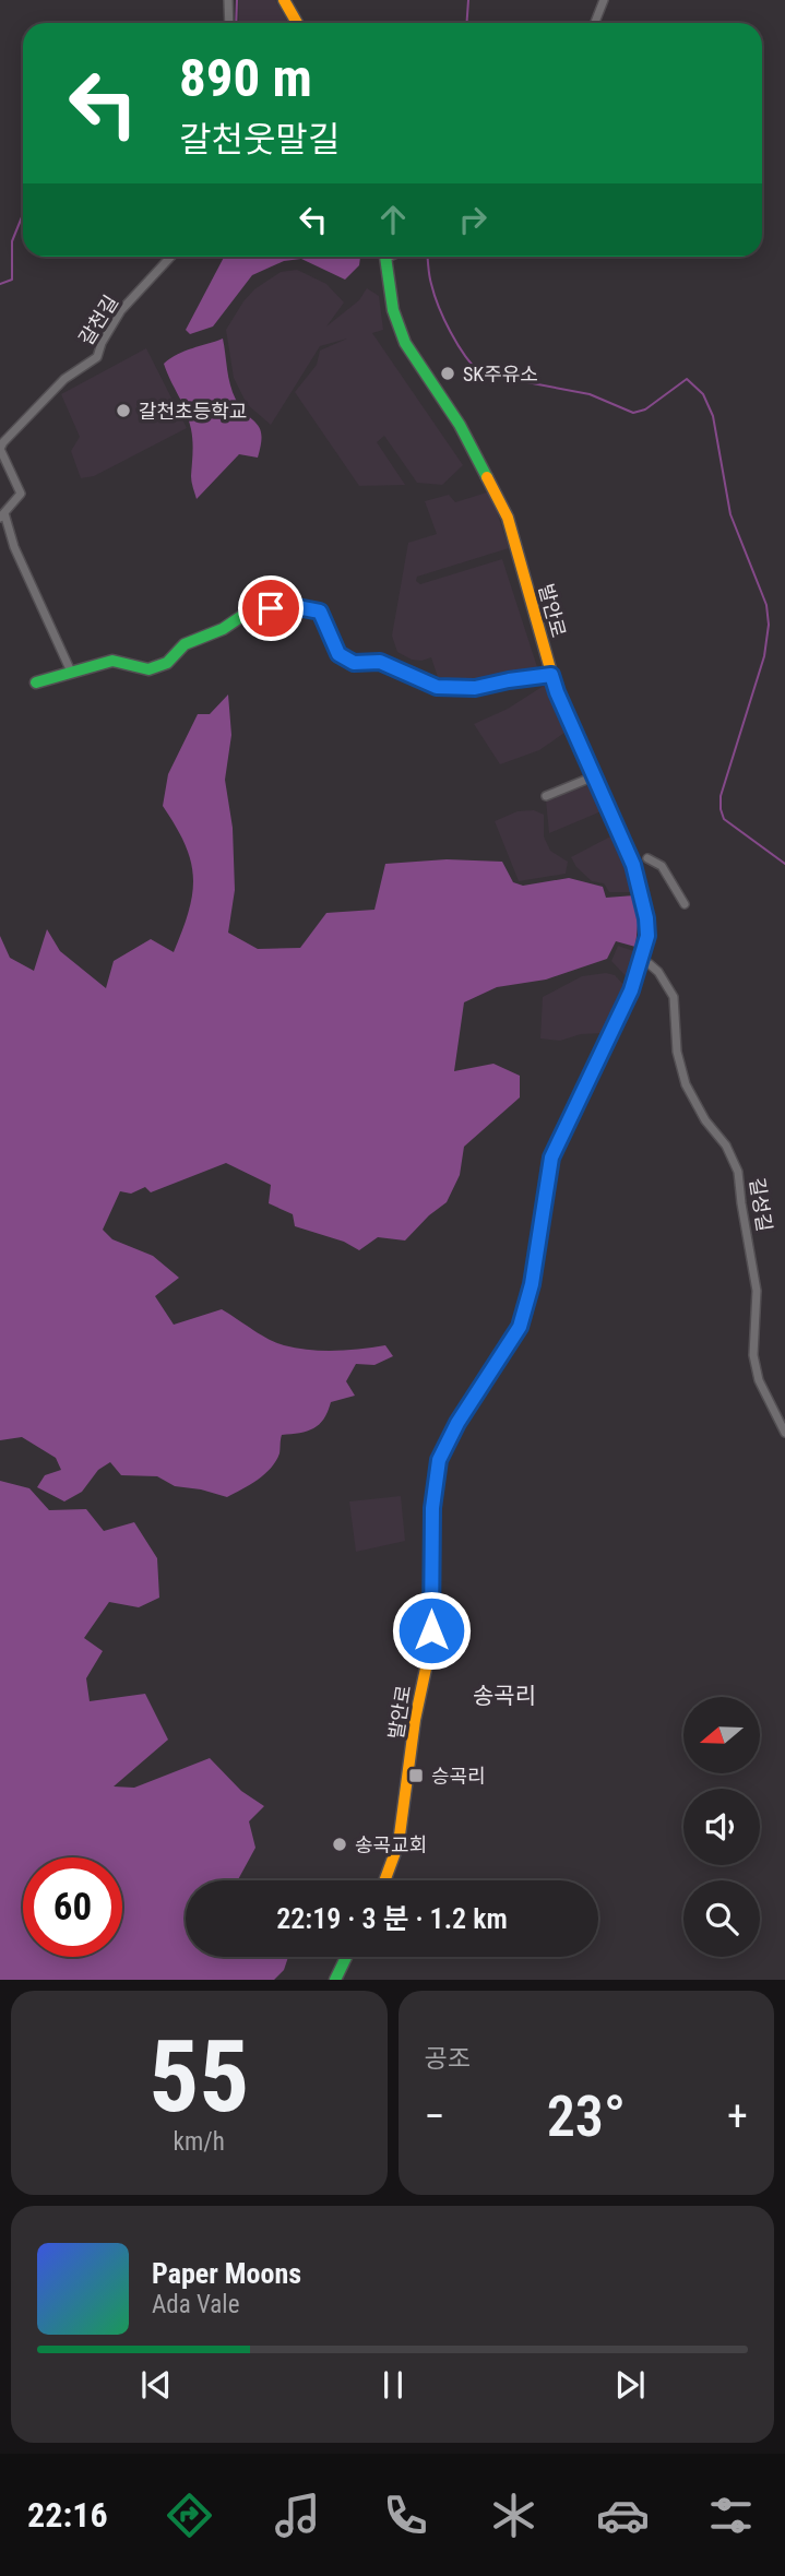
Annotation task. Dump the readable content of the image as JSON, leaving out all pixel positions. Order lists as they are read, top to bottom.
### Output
{
  "streets": {
    "main road": ["발안로"],
    "street": ["갈천길", "길성길"]
  },
  "crossings": [
    ["발안로", "길성길"]
  ],
  "districts": ["송곡리"],
  "places": {
    "other": ["SK주유소", "갈천초등학교", "송곡교회"],
    "transit": ["승곡리"]
  },
  "north": "left",
  "page": {
    "turn": ["890 m", "갈천웃말길"],
    "limit": "60",
    "trip": "22:19 · 3 분 · 1.2 km",
    "tile": [
      ["55", "km/h"],
      "공조"
    ],
    "heat": ["−", "23°", "+"],
    "song": ["Paper Moons", "Ada Vale"],
    "tabs": "22:16"
  }
}
